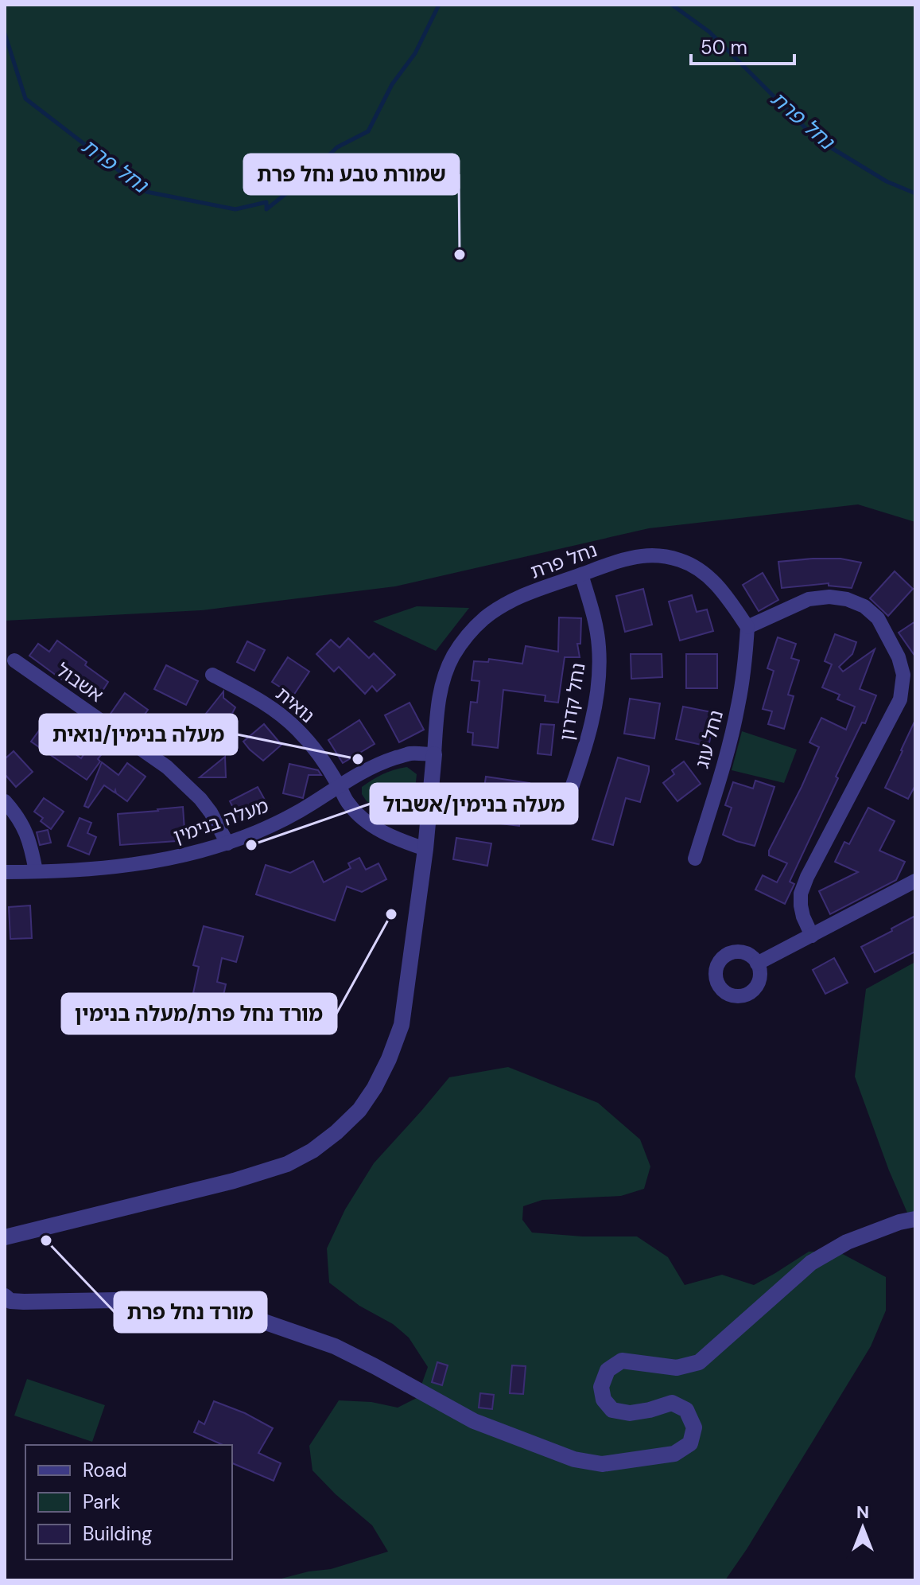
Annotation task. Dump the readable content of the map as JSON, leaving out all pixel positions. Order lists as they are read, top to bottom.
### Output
{
  "streets": {
    "street": [
      "נחל פרת",
      "אשבול",
      "נחל קדרון",
      "נואית",
      "נחל עוג",
      "מעלה בנימין"
    ]
  },
  "crossings": [
    ["נחל פרת", "נחל קדרון"],
    ["נחל פרת", "נחל עוג"],
    ["נחל פרת", "מעלה בנימין"],
    ["אשבול", "מעלה בנימין"],
    ["נואית", "מעלה בנימין"]
  ],
  "water": ["נחל פרת"],
  "places": [
    "שמורת טבע נחל פרת",
    "מעלה בנימין/נואית",
    "מעלה בנימין/אשבול",
    "מורד נחל פרת/מעלה בנימין",
    "מורד נחל פרת"
  ],
  "legend": ["Road", "Park", "Building"],
  "scale_bar": "50 m",
  "north": "top"
}
